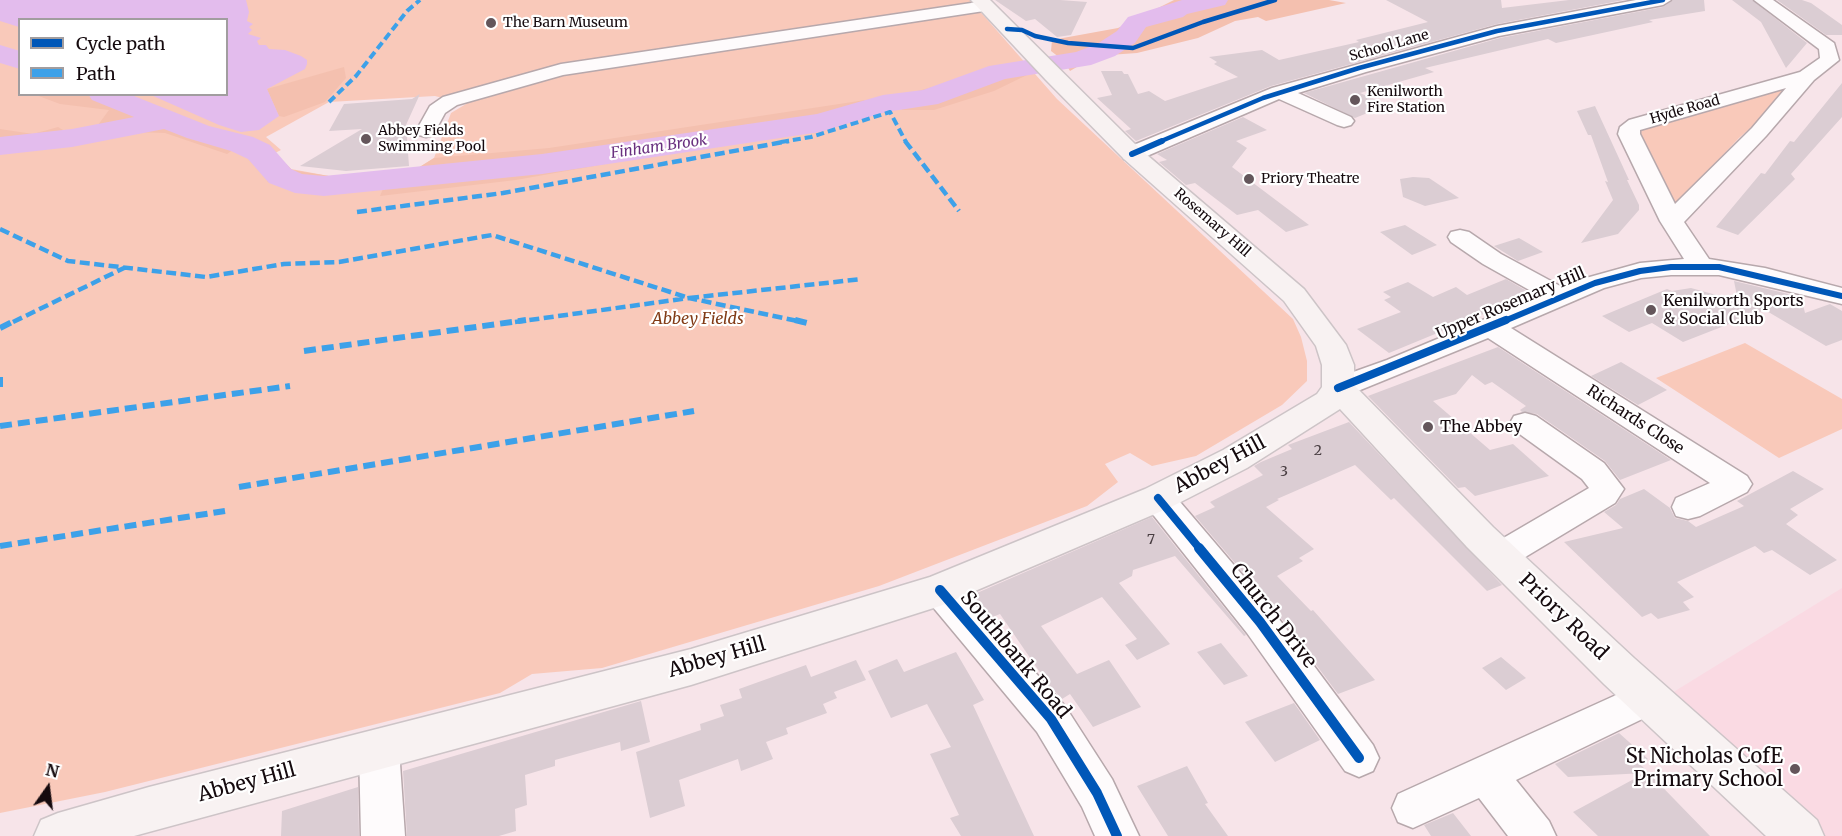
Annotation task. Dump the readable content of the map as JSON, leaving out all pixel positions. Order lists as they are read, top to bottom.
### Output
{
  "streets": {
    "main road": ["Rosemary Hill", "Abbey Hill", "Priory Road"],
    "street": [
      "School Lane",
      "Hyde Road",
      "Upper Rosemary Hill",
      "Richards Close",
      "Church Drive",
      "Southbank Road"
    ]
  },
  "crossings": [
    ["School Lane", "Rosemary Hill"],
    ["Hyde Road", "Upper Rosemary Hill"],
    ["Rosemary Hill", "Upper Rosemary Hill"],
    ["Rosemary Hill", "Abbey Hill"],
    ["Rosemary Hill", "Priory Road"],
    ["Upper Rosemary Hill", "Richards Close"],
    ["Upper Rosemary Hill", "Abbey Hill"],
    ["Upper Rosemary Hill", "Priory Road"],
    ["Abbey Hill", "Church Drive"],
    ["Abbey Hill", "Priory Road"],
    ["Abbey Hill", "Southbank Road"]
  ],
  "water": ["Finham Brook"],
  "parks": ["Abbey Fields"],
  "places": [
    "The Barn Museum",
    "Kenilworth Fire Station",
    "Abbey Fields Swimming Pool",
    "Priory Theatre",
    "Kenilworth Sports & Social Club",
    "The Abbey",
    "St Nicholas CofE Primary School"
  ],
  "house_numbers": ["2", "3", "7"],
  "legend": ["Cycle path", "Path"],
  "north": "top"
}
